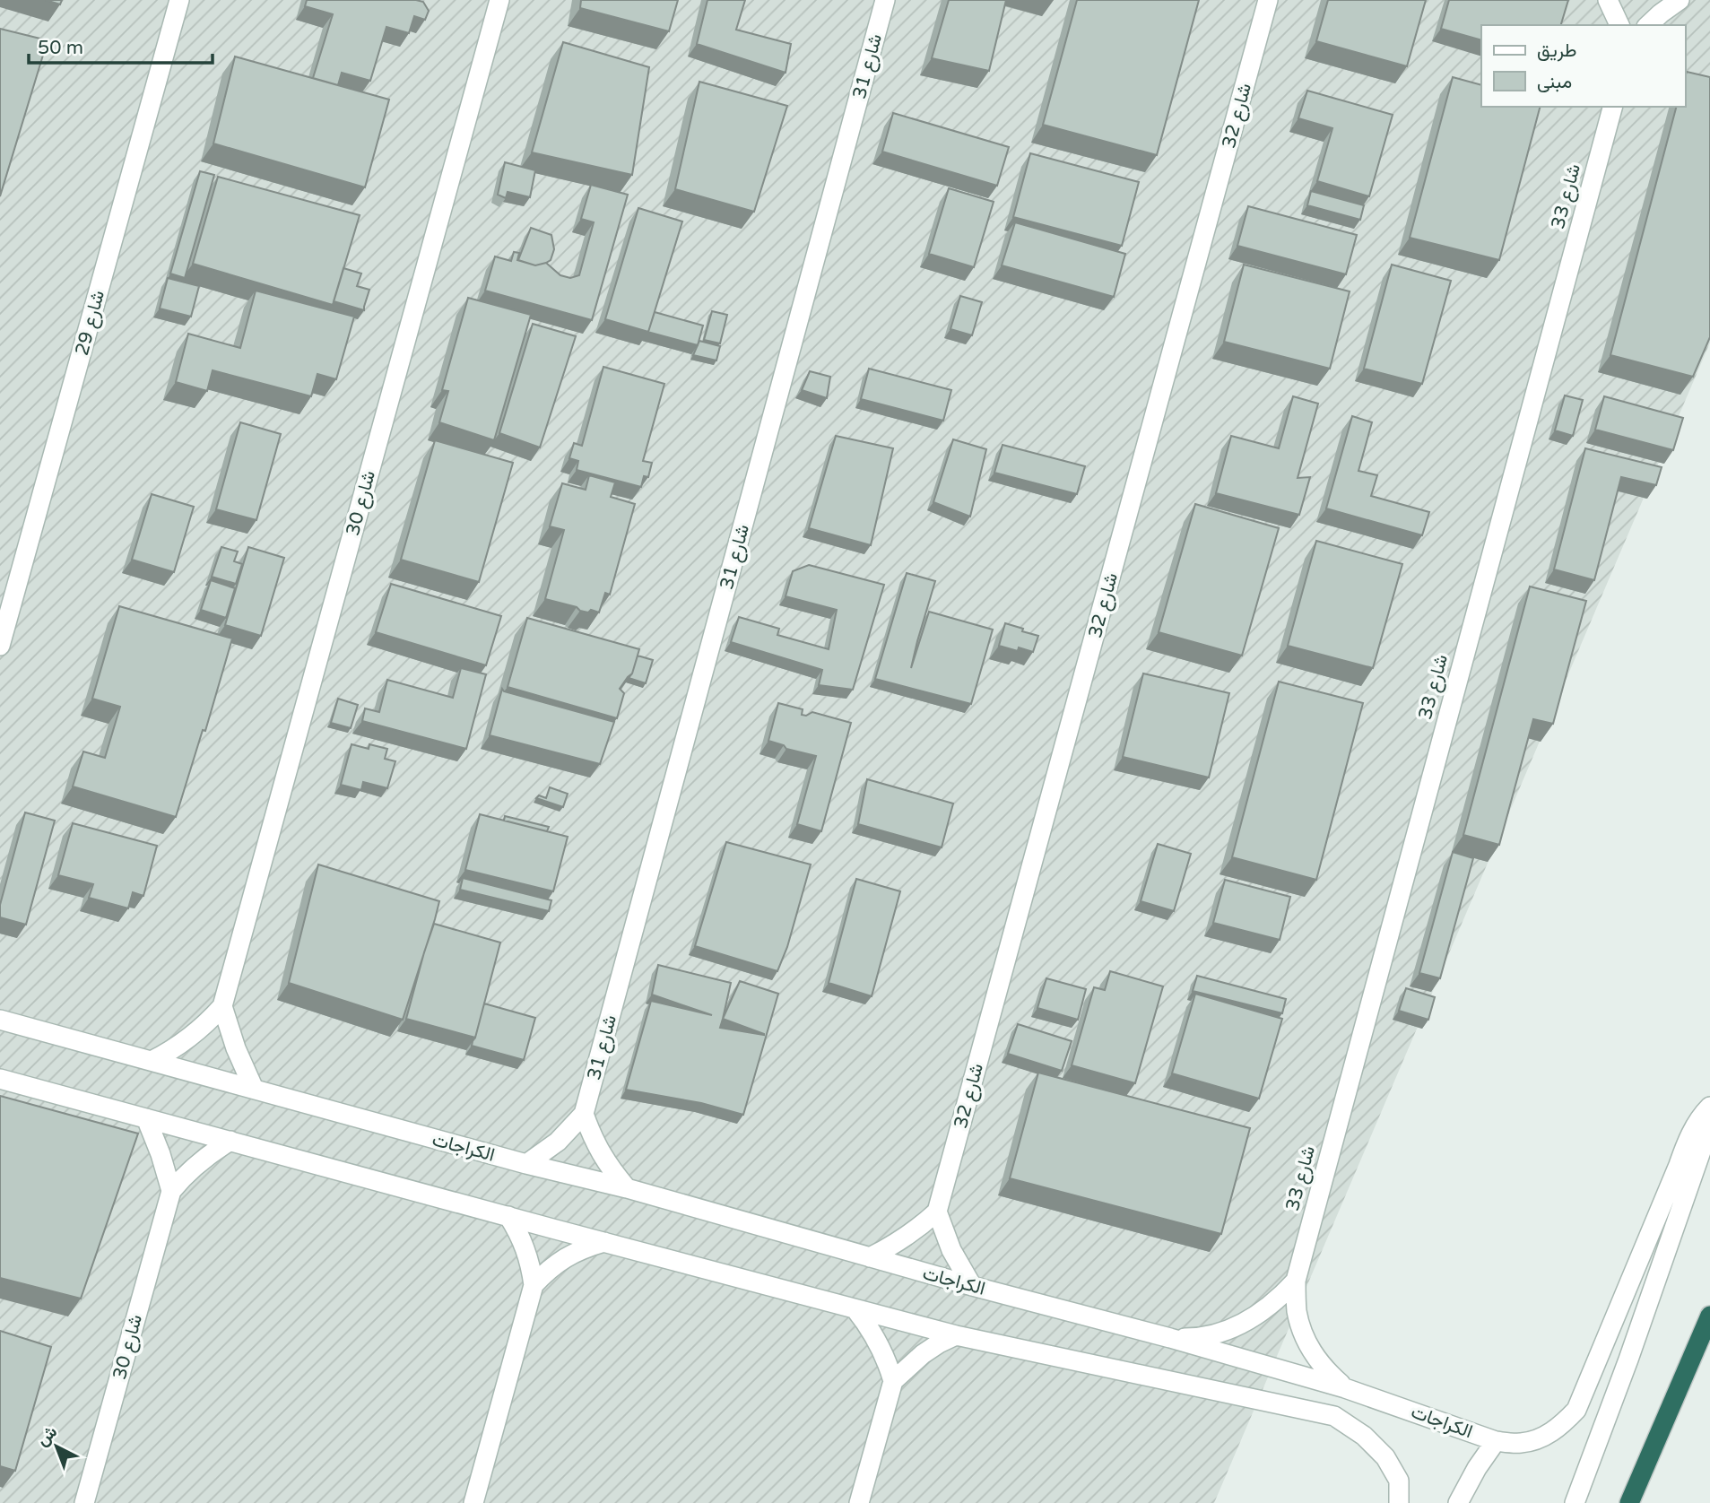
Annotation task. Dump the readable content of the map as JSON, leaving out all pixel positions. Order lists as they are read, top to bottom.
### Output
{
  "streets": {
    "street": [
      "شارع 31",
      "شارع 32",
      "شارع 33",
      "شارع 29",
      "شارع 30",
      "الكراجات"
    ]
  },
  "crossings": [
    ["شارع 31", "الكراجات"],
    ["شارع 33", "الكراجات"],
    ["شارع 30", "الكراجات"]
  ],
  "legend": ["طريق", "مبنى"],
  "scale_bar": "50 m",
  "north": "top left"
}
